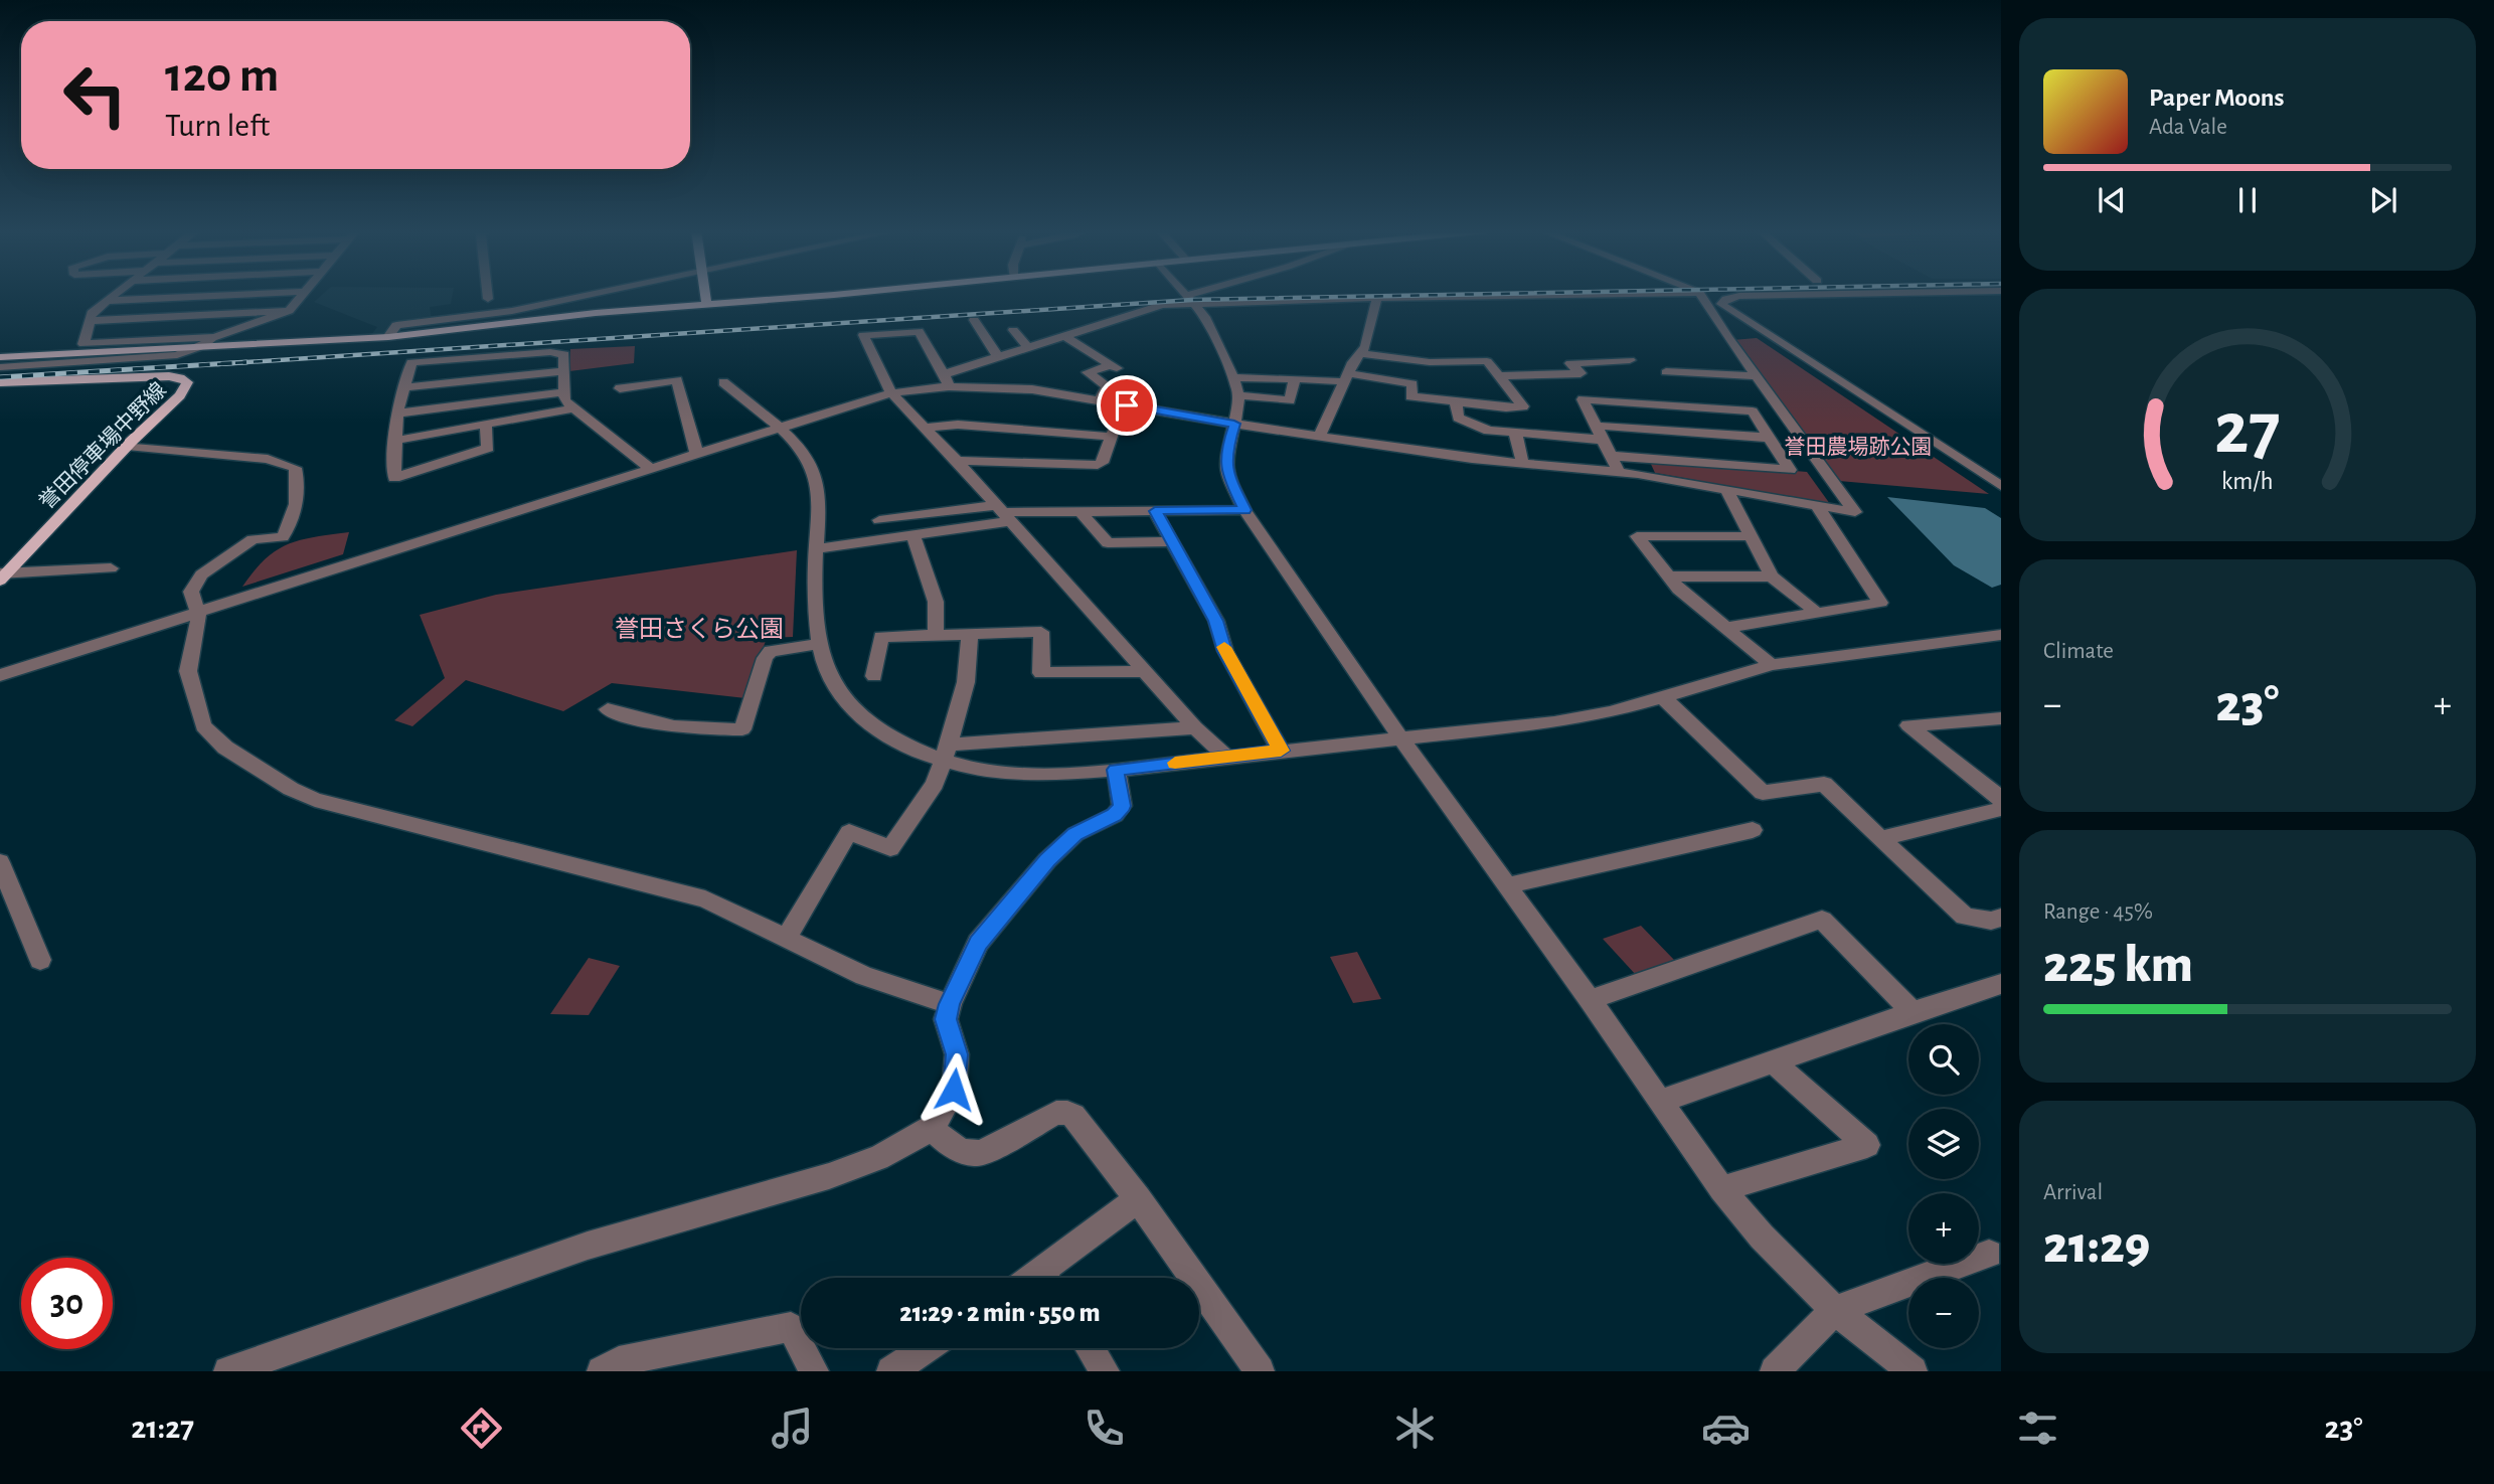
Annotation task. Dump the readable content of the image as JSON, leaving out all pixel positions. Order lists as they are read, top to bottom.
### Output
{
  "streets": {
    "main road": ["誉田停車場中野線"]
  },
  "parks": ["誉田農場跡公園", "誉田さくら公園"],
  "page": {
    "turn": ["120 m", "Turn left"],
    "song": ["Paper Moons", "Ada Vale"],
    "tile": [
      "Climate",
      ["Range · 45%", "225 km"],
      ["Arrival", "21:29"]
    ],
    "heat": ["−", "23°", "+"],
    "map_buttons": ["+", "−"],
    "limit": "30",
    "trip": "21:29 · 2 min · 550 m",
    "tabs": ["21:27", "23°"],
    "gauge": ["27", "km/h"]
  }
}
